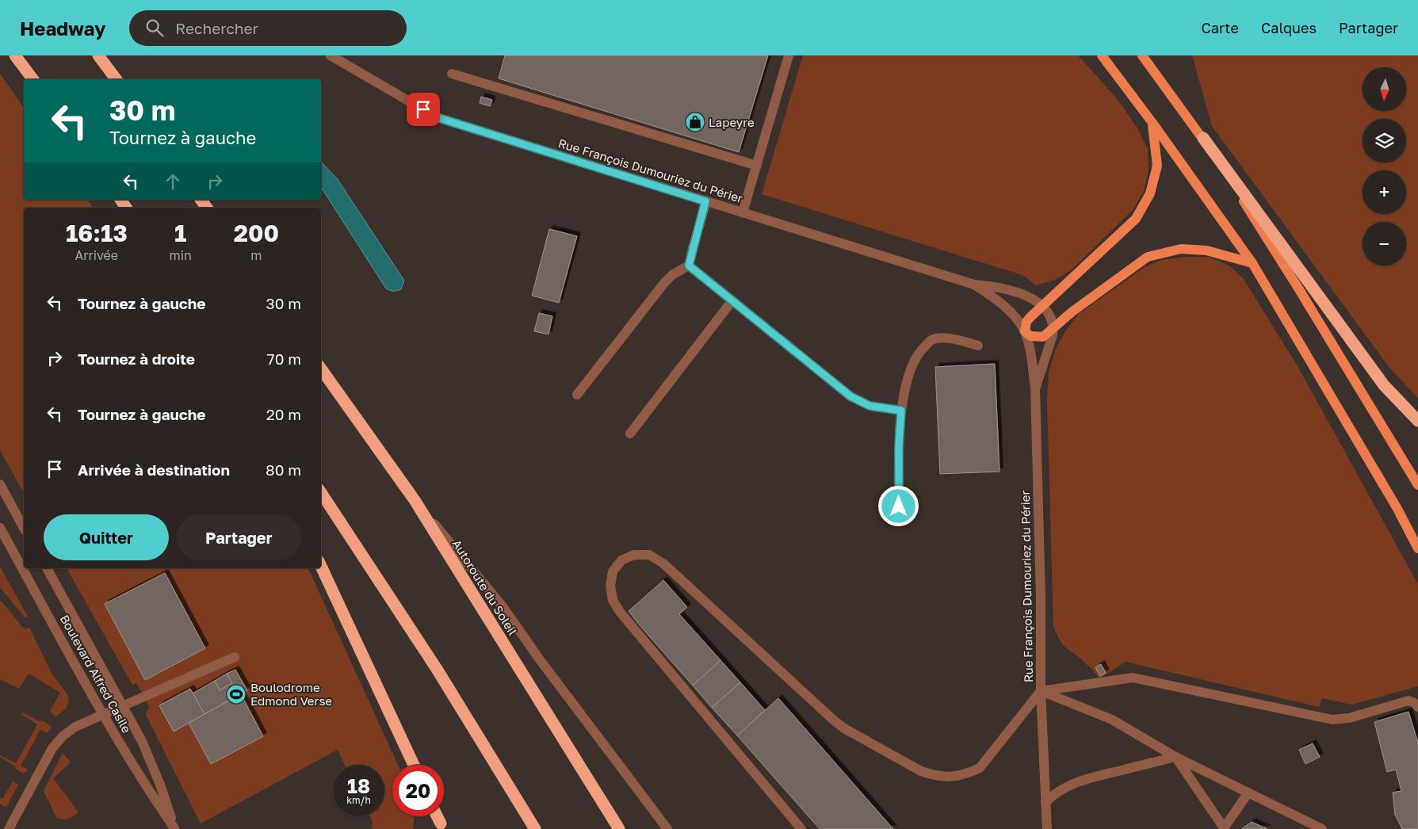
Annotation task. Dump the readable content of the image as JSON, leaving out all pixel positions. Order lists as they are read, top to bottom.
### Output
{
  "streets": {
    "highway": ["Autoroute du Soleil"],
    "street": ["Rue François Dumouriez du Périer", "Boulevard Alfred Casile"]
  },
  "places": {
    "shop": ["Lapeyre"],
    "sports": ["Boulodrome Edmond Verse"]
  },
  "north": "bottom",
  "page": {
    "header": "Headway",
    "search": "Rechercher",
    "nav": ["Carte", "Calques", "Partager"],
    "map_buttons": ["+", "−"],
    "turn": ["30 m", "Tournez à gauche"],
    "eta": [
      "16:13",
      "Arrivée",
      "1",
      "min",
      "200",
      "m"
    ],
    "list": [
      {
        "name": "Tournez à gauche",
        "value": "30 m"
      },
      {
        "name": "Tournez à droite",
        "value": "70 m"
      },
      {
        "name": "Tournez à gauche",
        "value": "20 m"
      },
      {
        "name": "Arrivée à destination",
        "value": "80 m"
      }
    ],
    "buttons": ["Quitter", "Partager"],
    "speed": "18 km/h",
    "limit": "20"
  }
}
